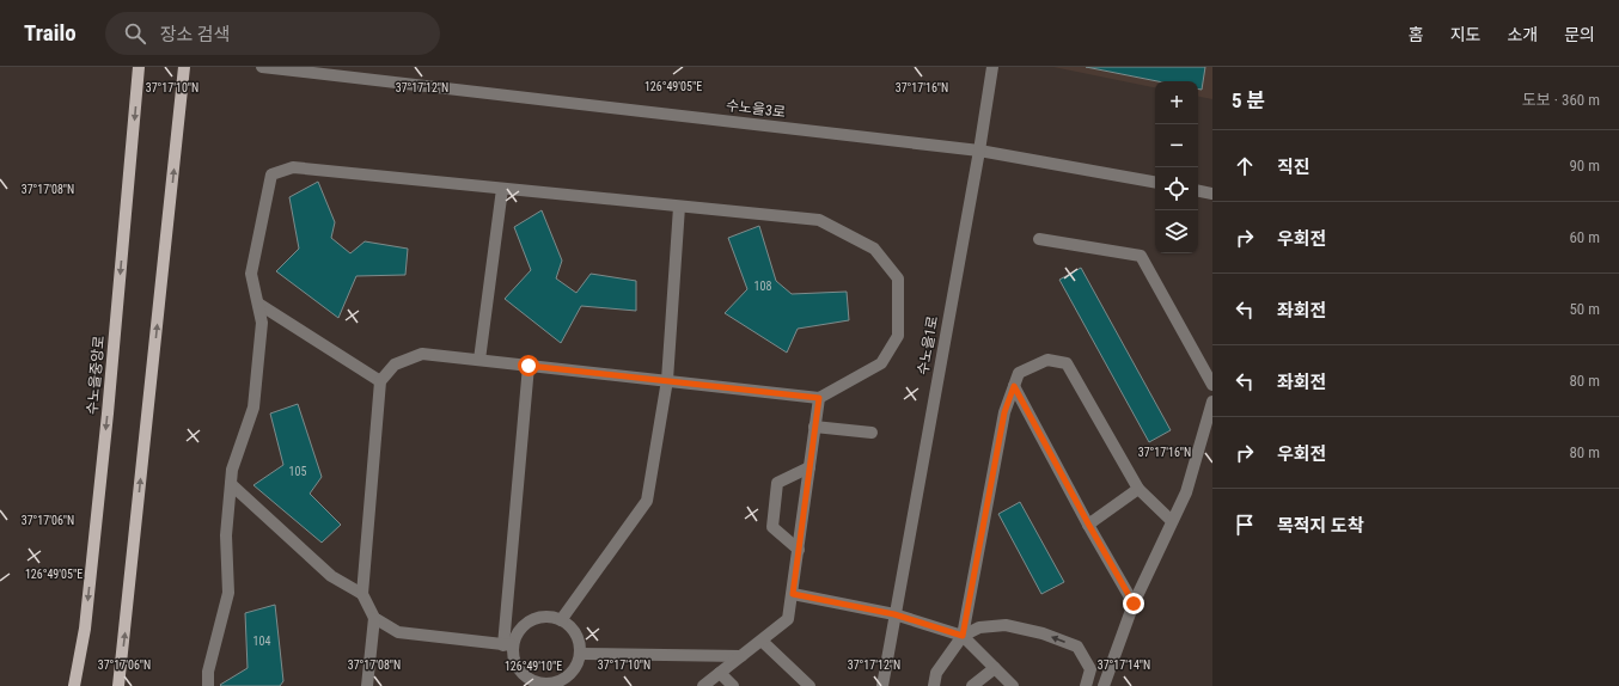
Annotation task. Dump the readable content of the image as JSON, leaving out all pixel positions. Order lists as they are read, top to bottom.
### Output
{
  "streets": {
    "main road": ["수노을중앙로"],
    "street": ["수노을3로", "수노을1로"]
  },
  "crossings": [
    ["수노을3로", "수노을1로"]
  ],
  "house_numbers": ["108", "105", "104"],
  "page": {
    "header": "Trailo",
    "search": "장소 검색",
    "nav": [
      "홈",
      "지도",
      "소개",
      "문의"
    ],
    "heading": ["5 분", "도보 · 360 m"],
    "map_buttons": ["+", "−"],
    "list": [
      ["직진", "90 m"],
      ["우회전", "60 m"],
      ["좌회전", "50 m"],
      ["좌회전", "80 m"],
      ["우회전", "80 m"],
      "목적지 도착"
    ]
  },
  "coordinates": [
    "126°49'05\"E",
    "37°17'10\"N",
    "37°17'12\"N",
    "37°17'16\"N",
    "37°17'08\"N",
    "37°17'06\"N",
    "37°17'14\"N",
    "126°49'10\"E"
  ]
}
